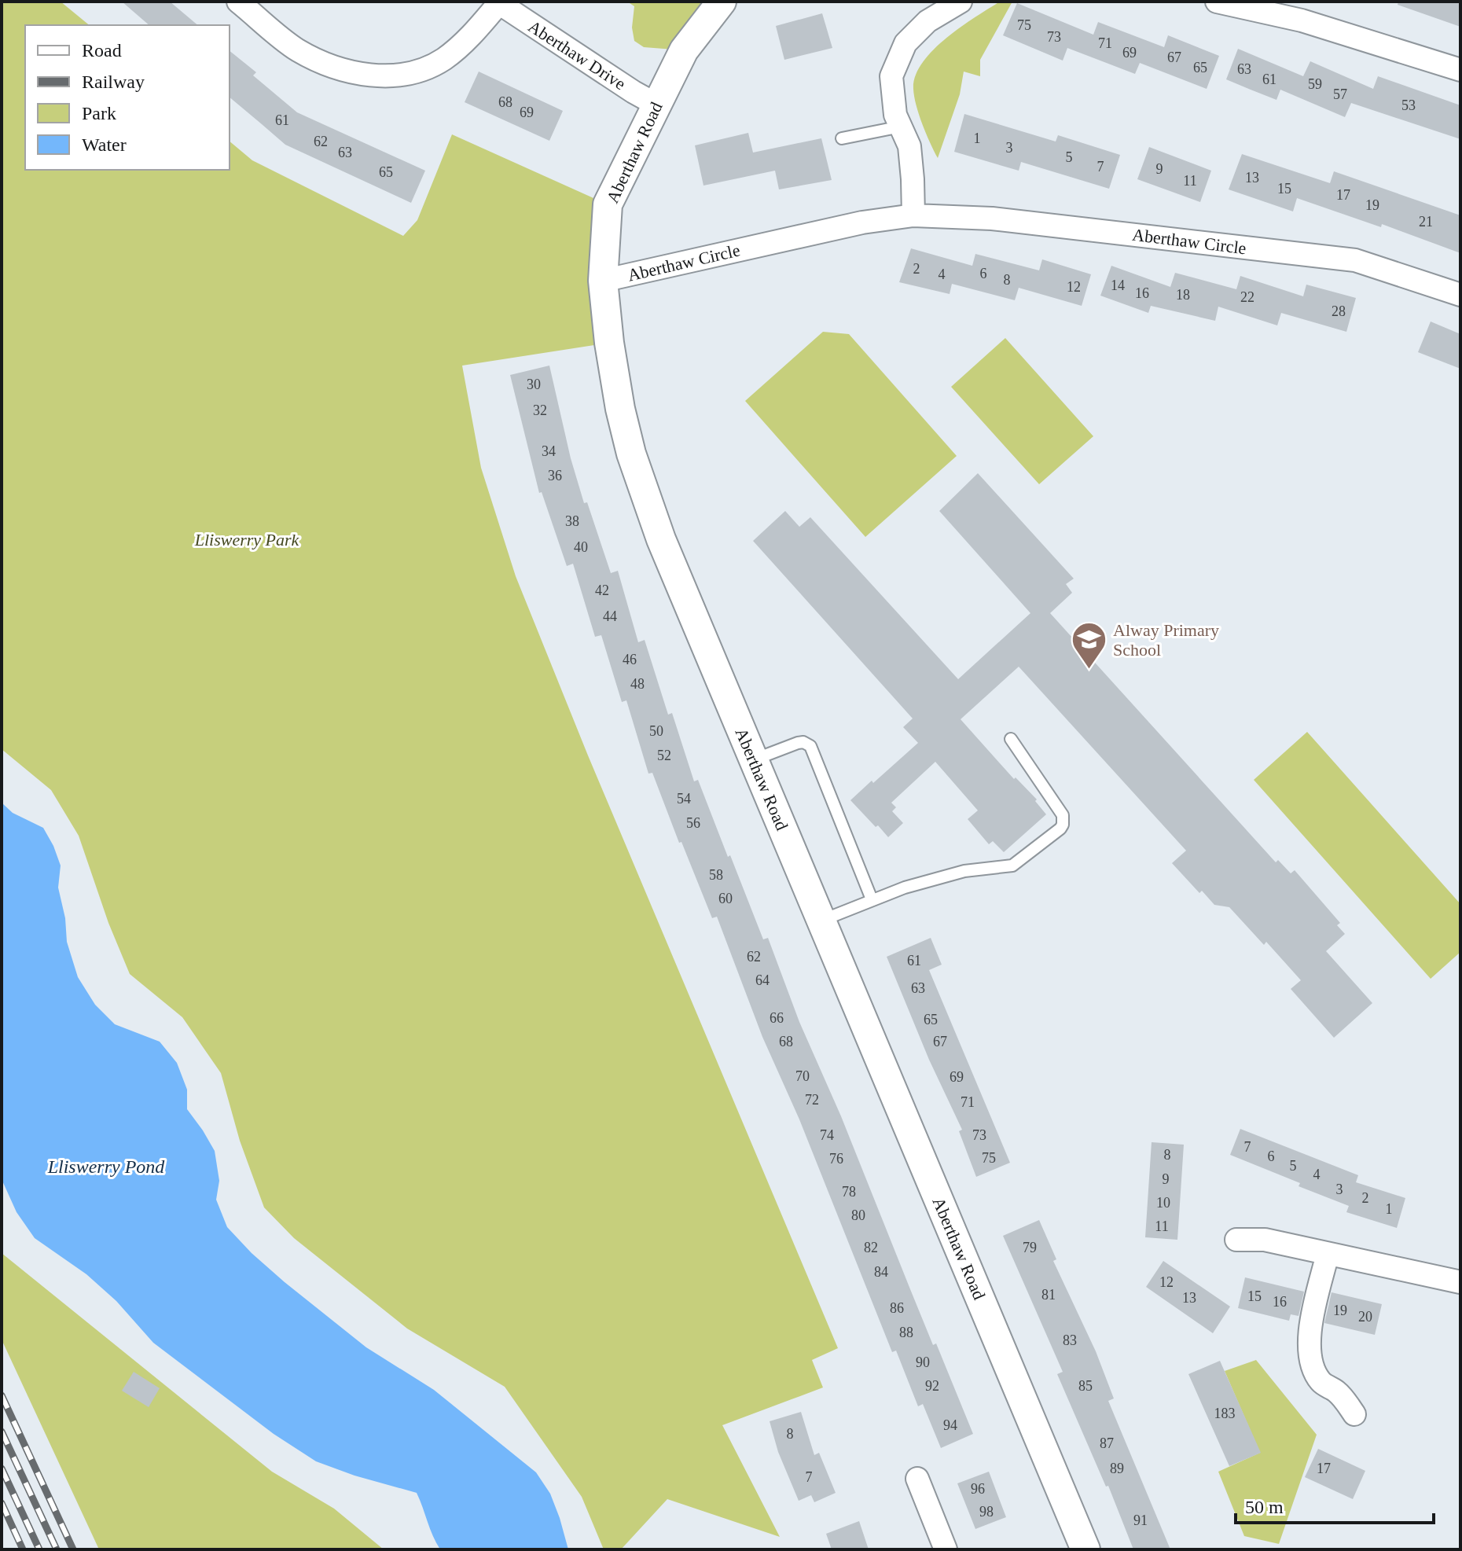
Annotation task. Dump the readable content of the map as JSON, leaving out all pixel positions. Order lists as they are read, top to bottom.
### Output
{
  "streets": {
    "street": ["Aberthaw Drive", "Aberthaw Road", "Aberthaw Circle"]
  },
  "crossings": [
    ["Aberthaw Drive", "Aberthaw Road"],
    ["Aberthaw Road", "Aberthaw Circle"]
  ],
  "water": ["Lliswerry Pond"],
  "parks": ["Lliswerry Park"],
  "places": {
    "school or university": ["Alway Primary School"]
  },
  "house_numbers": [
    "75",
    "73",
    "71",
    "69",
    "67",
    "65",
    "63",
    "61",
    "59",
    "57",
    "68",
    "53",
    "69",
    "61",
    "1",
    "62",
    "3",
    "63",
    "5",
    "7",
    "9",
    "65",
    "13",
    "11",
    "15",
    "17",
    "19",
    "21",
    "2",
    "6",
    "4",
    "8",
    "14",
    "12",
    "16",
    "18",
    "22",
    "28",
    "30",
    "32",
    "34",
    "36",
    "38",
    "40",
    "42",
    "44",
    "46",
    "48",
    "50",
    "52",
    "54",
    "56",
    "58",
    "60",
    "62",
    "61",
    "64",
    "63",
    "66",
    "65",
    "68",
    "67",
    "70",
    "69",
    "72",
    "71",
    "74",
    "73",
    "7",
    "8",
    "6",
    "75",
    "76",
    "5",
    "4",
    "9",
    "3",
    "78",
    "2",
    "10",
    "1",
    "80",
    "11",
    "82",
    "79",
    "84",
    "12",
    "81",
    "15",
    "13",
    "16",
    "86",
    "19",
    "20",
    "88",
    "83",
    "90",
    "92",
    "85",
    "183",
    "94",
    "8",
    "87",
    "89",
    "17",
    "7",
    "96",
    "98",
    "91"
  ],
  "legend": [
    "Road",
    "Railway",
    "Park",
    "Water"
  ],
  "scale_bar": "50 m"
}
